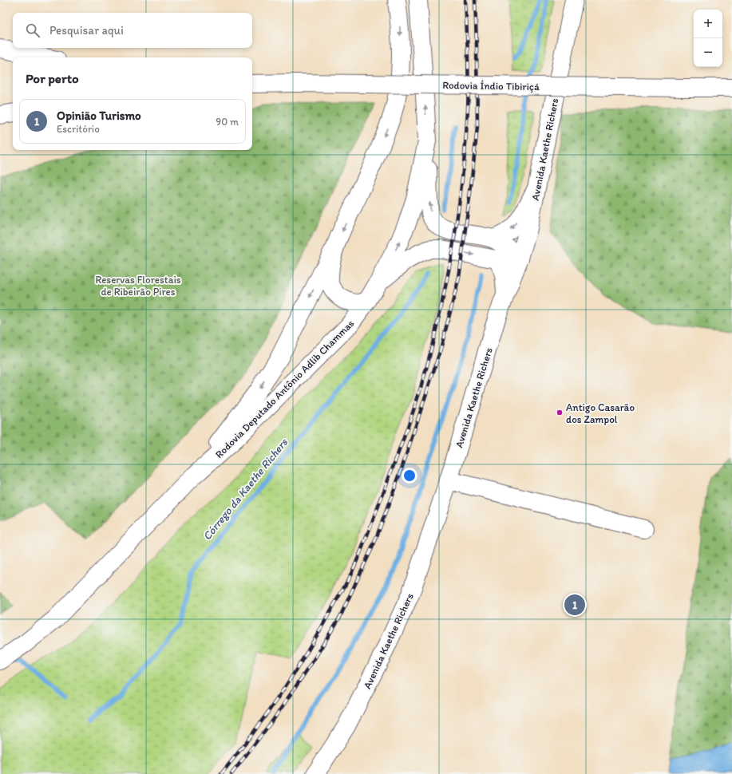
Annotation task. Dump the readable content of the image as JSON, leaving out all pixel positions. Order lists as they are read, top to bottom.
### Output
{
  "streets": {
    "main road": ["Rodovia Índio Tibiriçá", "Avenida Kaethe Richers", "Rodovia Deputado Antônio Adlib Chammas"]
  },
  "water": ["Córrego da Kaethe Richers"],
  "parks": ["Reservas Florestais de Ribeirão Pires"],
  "places": ["Antigo Casarão dos Zampol"],
  "page": {
    "map_buttons": ["+", "−"],
    "search": "Pesquisar aqui",
    "heading": "Por perto",
    "list": [
      {
        "mark": "1",
        "name": "Opinião Turismo",
        "note": "Escritório",
        "value": "90 m"
      }
    ],
    "pins": "1"
  }
}
